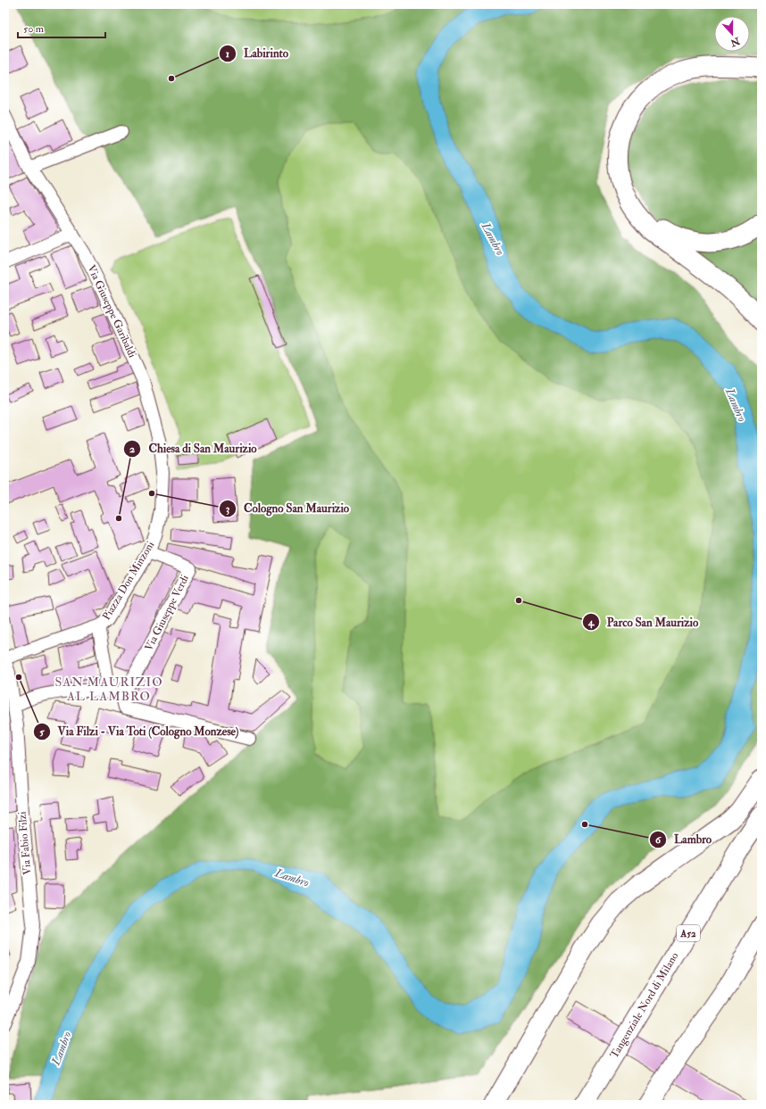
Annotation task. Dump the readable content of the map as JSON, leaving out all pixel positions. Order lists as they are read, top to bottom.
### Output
{
  "streets": {
    "highway": ["A52", "Tangenziale Nord di Milano"],
    "street": [
      "Via Giuseppe Garibaldi",
      "Piazza Don Minzoni",
      "Via Giuseppe Verdi",
      "Via Fabio Filzi"
    ]
  },
  "crossings": [
    ["Via Giuseppe Garibaldi", "Piazza Don Minzoni"],
    ["Piazza Don Minzoni", "Via Giuseppe Verdi"]
  ],
  "districts": ["SAN MAURIZIO AL LAMBRO"],
  "water": ["Lambro"],
  "places": [
    "Labirinto",
    "Cologno San Maurizio",
    "Chiesa di San Maurizio",
    "Parco San Maurizio",
    "Via Filzi - Via Toti (Cologno Monzese)",
    "Lambro"
  ],
  "scale_bar": "50 m",
  "north": "bottom"
}
